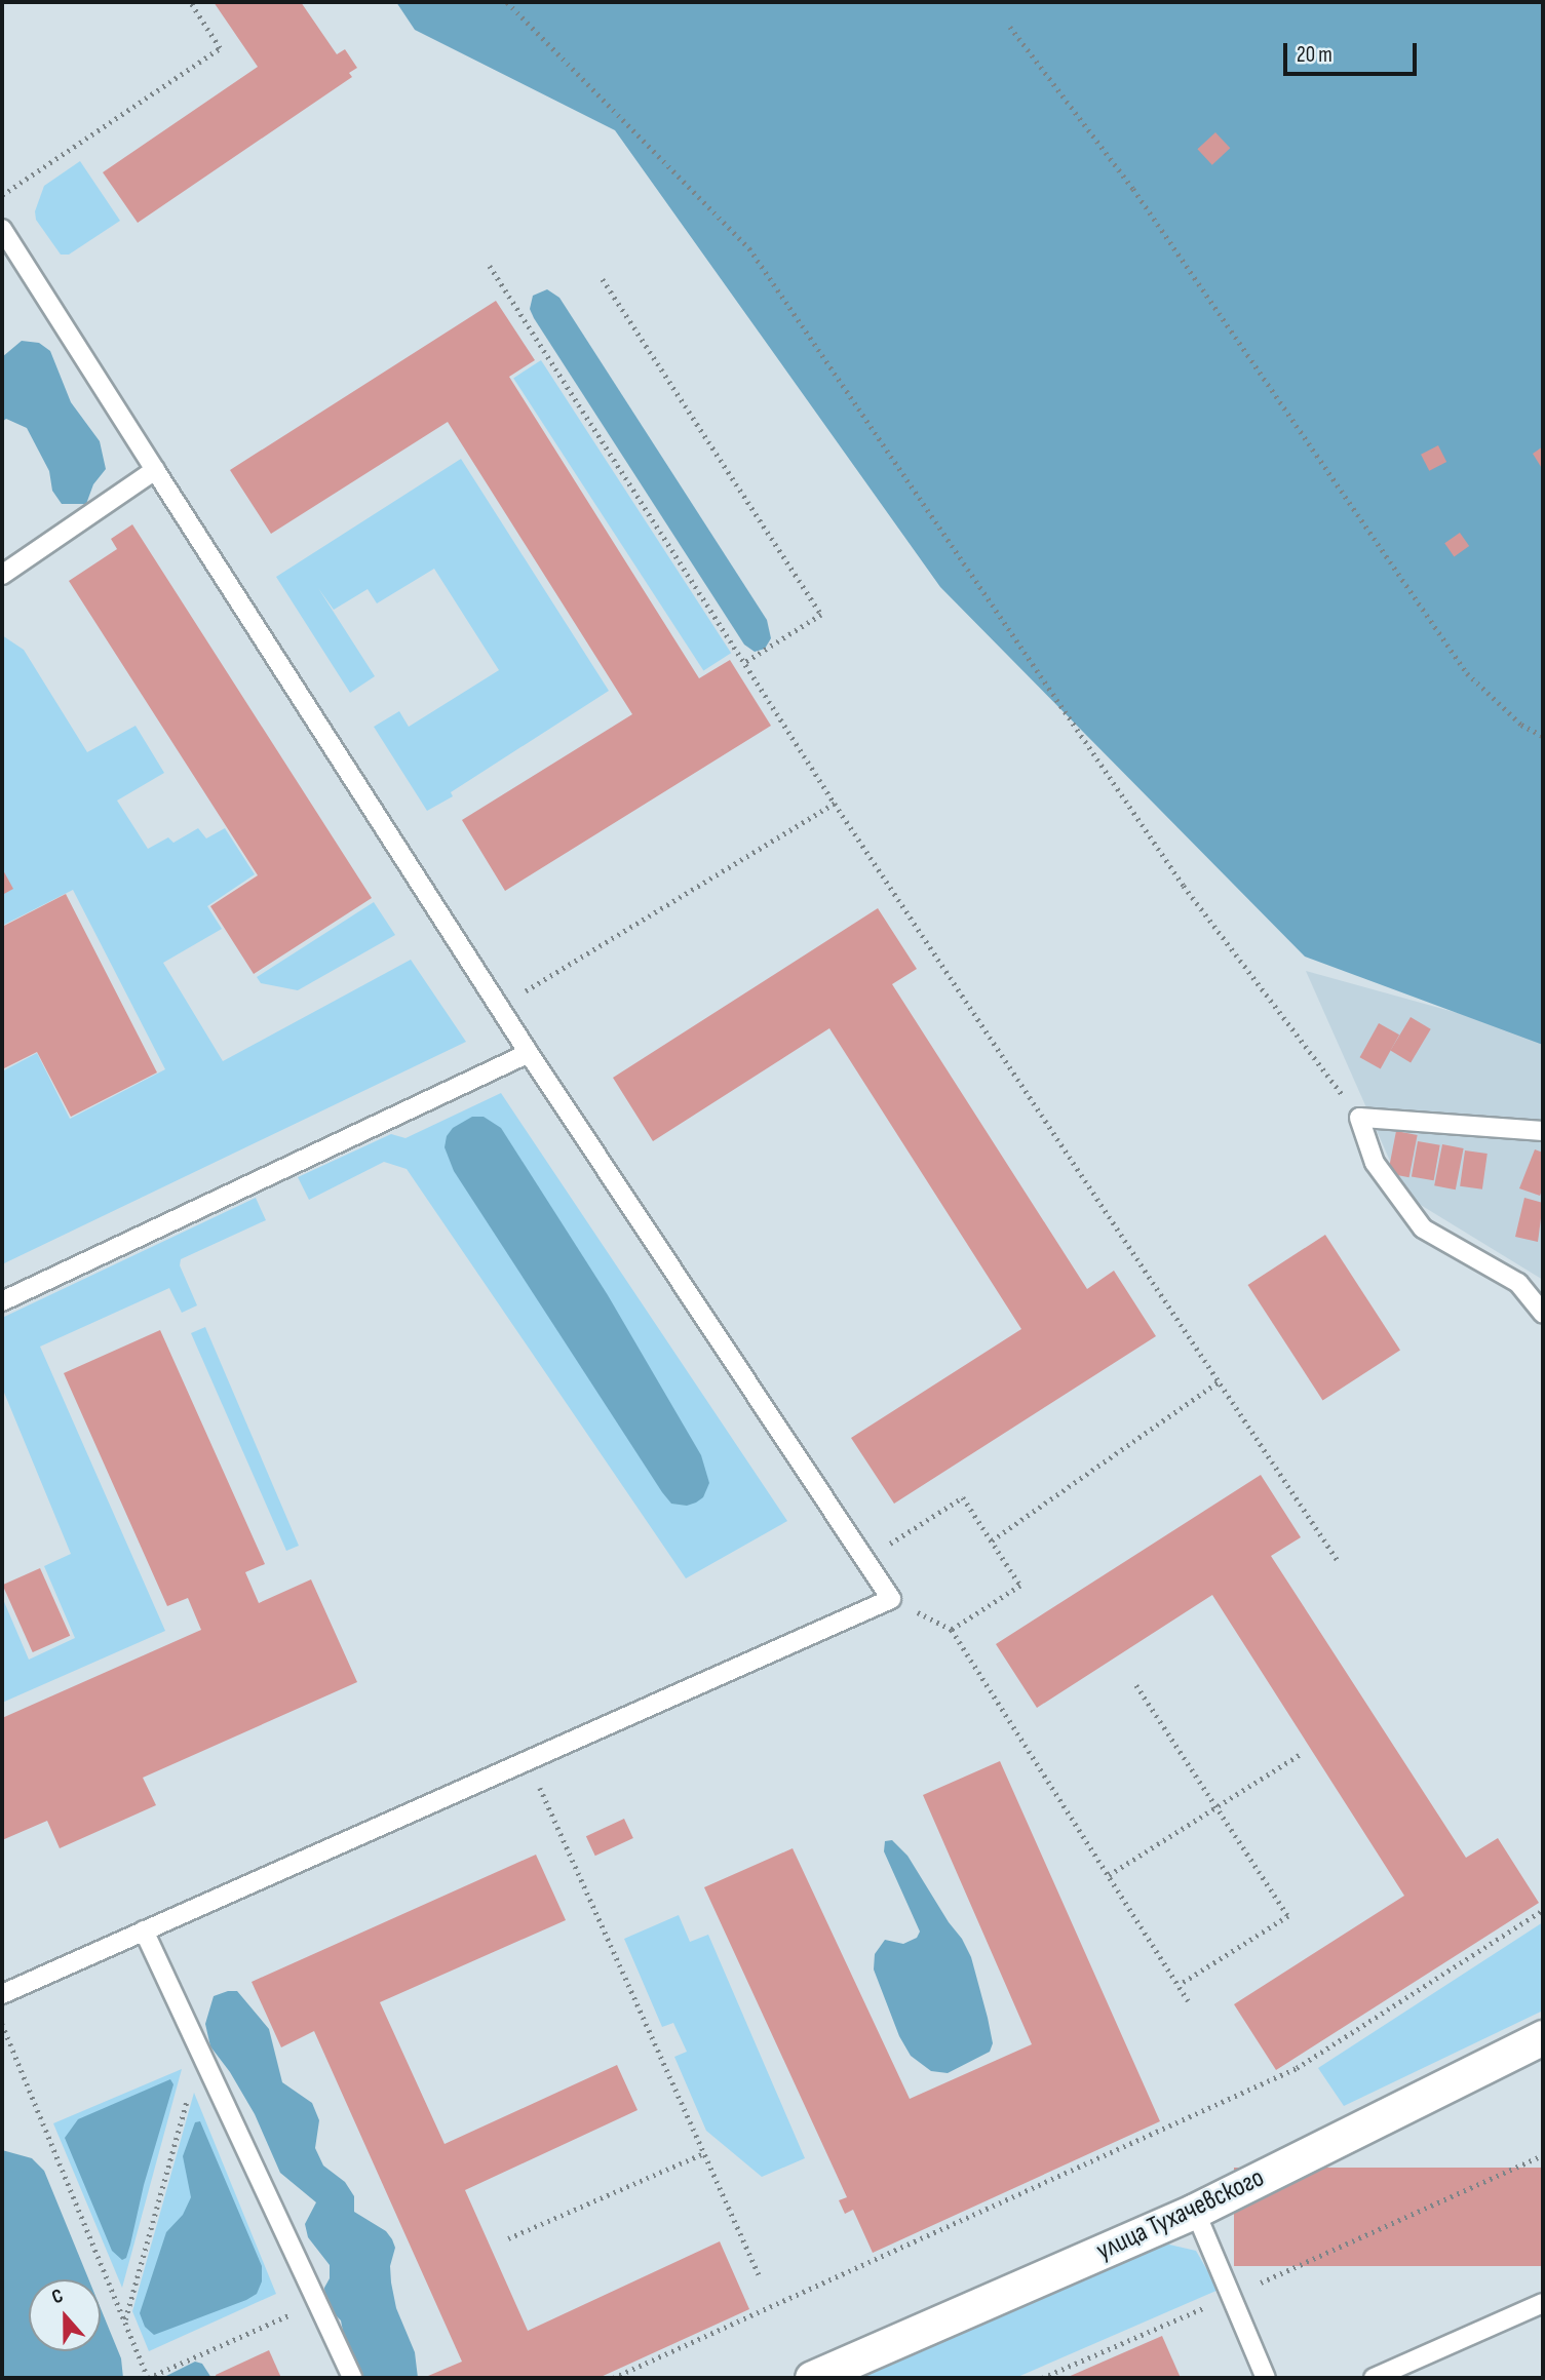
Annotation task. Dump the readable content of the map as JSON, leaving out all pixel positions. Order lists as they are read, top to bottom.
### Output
{
  "streets": {
    "street": ["улица Тухачевского"]
  },
  "scale_bar": "20 m",
  "north": "top"
}
